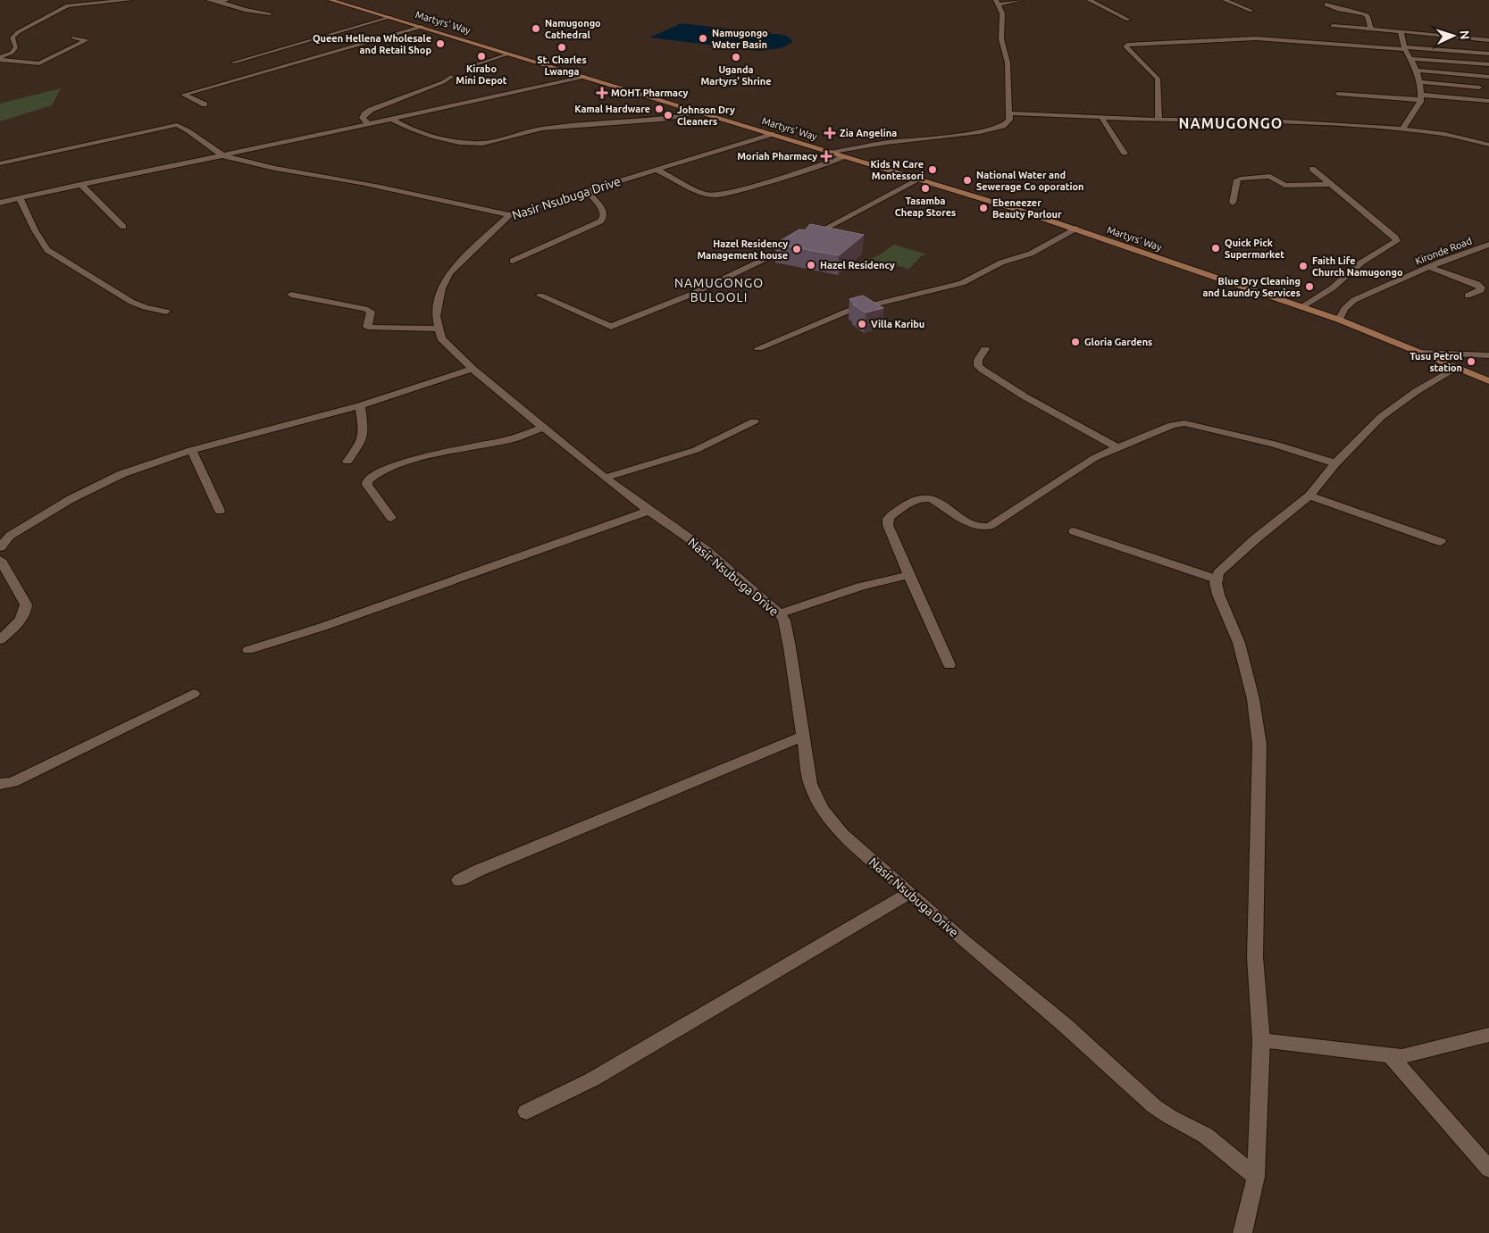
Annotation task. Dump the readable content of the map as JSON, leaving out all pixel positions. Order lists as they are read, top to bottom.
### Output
{
  "streets": {
    "main road": ["Martyrs' Way"],
    "street": ["Nasir Nsubuga Drive", "Kironde Road"]
  },
  "crossings": [
    ["Martyrs' Way", "Nasir Nsubuga Drive"],
    ["Martyrs' Way", "Kironde Road"]
  ],
  "districts": ["NAMUGONGO", "NAMUGONGO BULOOLI"],
  "places": {
    "other": [
      "Namugongo Cathedral",
      "Namugongo Water Basin",
      "Queen Hellena Wholesale and Retail Shop",
      "St. Charles Lwanga",
      "Kirabo Mini Depot",
      "Uganda Martyrs' Shrine",
      "Kamal Hardware",
      "Johnson Dry Cleaners",
      "Kids N Care Montessori",
      "National Water and Sewerage Co oporation",
      "Tasamba Cheap Stores",
      "Ebeneezer Beauty Parlour",
      "Quick Pick Supermarket",
      "Hazel Residency Management house",
      "Hazel Residency",
      "Faith Life Church Namugongo",
      "Blue Dry Cleaning and Laundry Services",
      "Villa Karibu",
      "Gloria Gardens",
      "Tusu Petrol station"
    ],
    "health": ["MOHT Pharmacy", "Zia Angelina", "Moriah Pharmacy"]
  },
  "north": "right"
}
